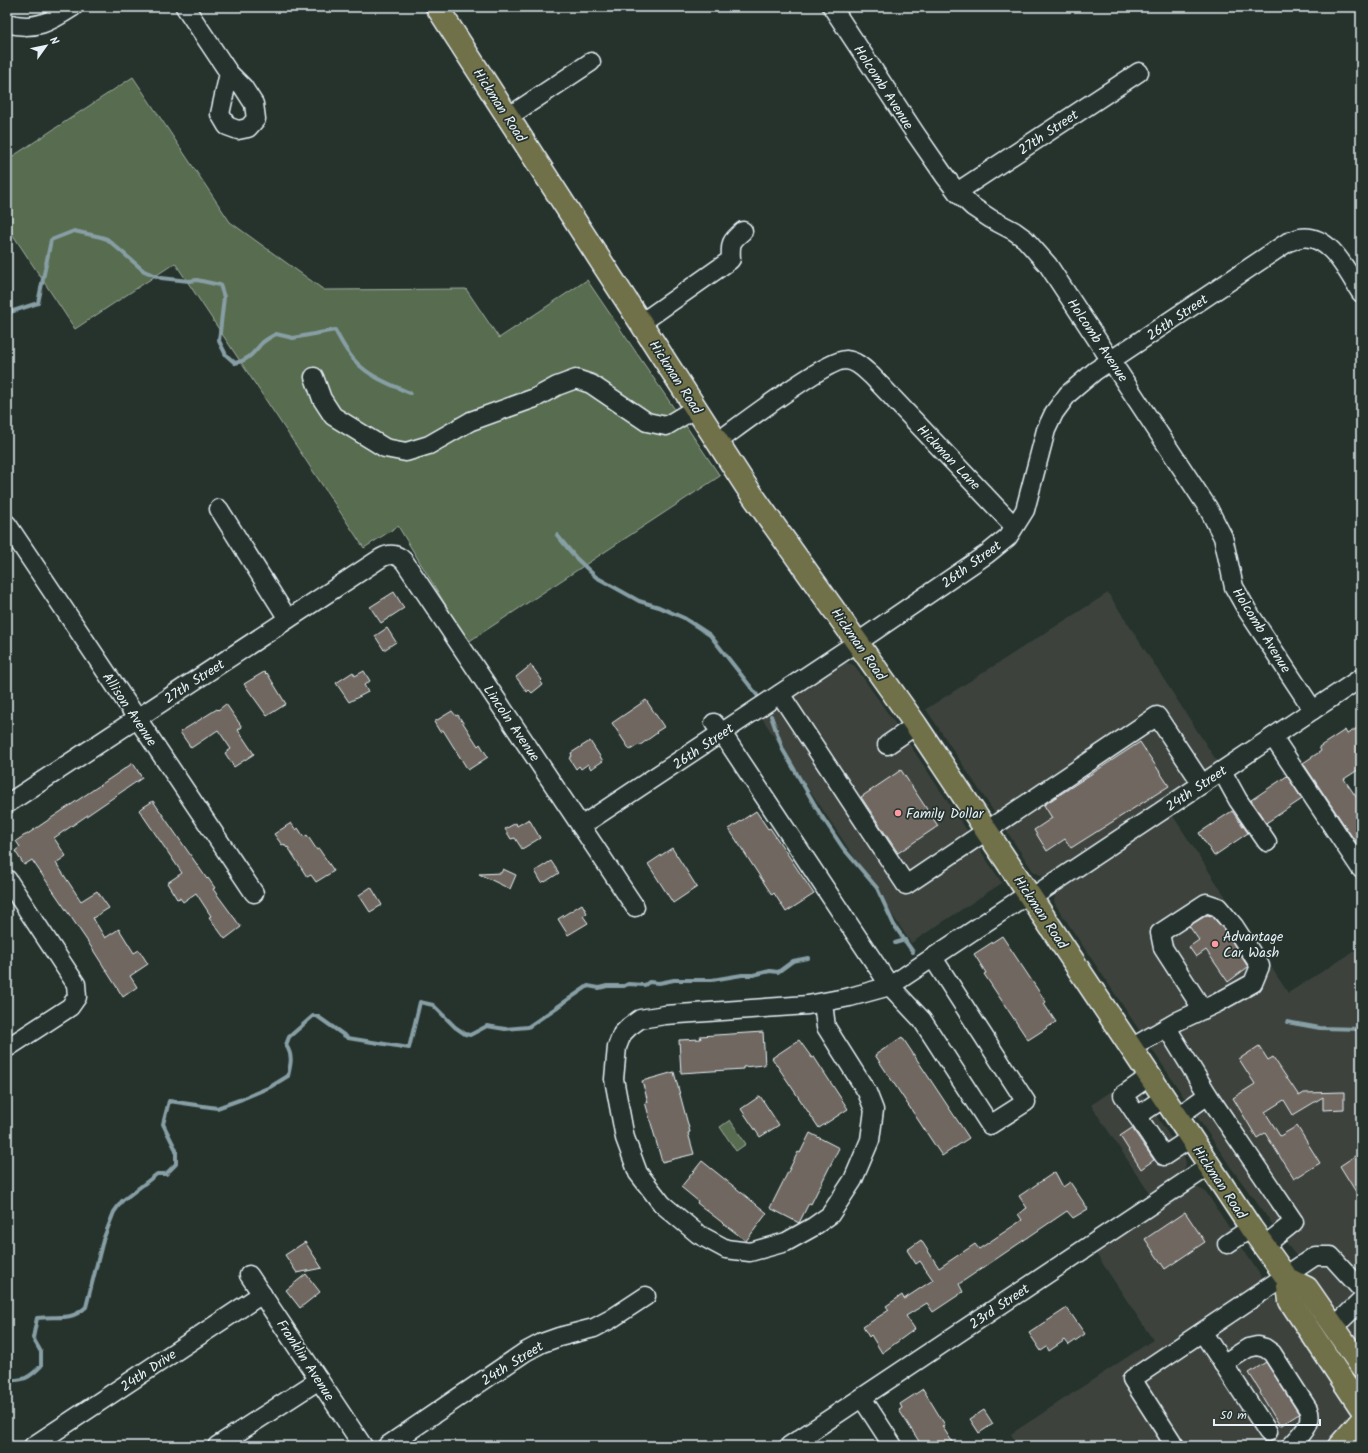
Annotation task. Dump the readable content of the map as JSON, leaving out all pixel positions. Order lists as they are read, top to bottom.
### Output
{
  "streets": {
    "main road": ["Hickman Road"],
    "street": [
      "Holcomb Avenue",
      "27th Street",
      "26th Street",
      "Hickman Lane",
      "Allison Avenue",
      "Lincoln Avenue",
      "24th Street",
      "23rd Street",
      "Franklin Avenue",
      "24th Drive"
    ]
  },
  "crossings": [
    ["Holcomb Avenue", "27th Street"],
    ["Holcomb Avenue", "26th Street"],
    ["Holcomb Avenue", "24th Street"],
    ["Hickman Road", "26th Street"],
    ["Hickman Road", "Hickman Lane"],
    ["Hickman Road", "24th Street"],
    ["Hickman Road", "23rd Street"],
    ["27th Street", "Allison Avenue"],
    ["27th Street", "Lincoln Avenue"],
    ["26th Street", "Hickman Lane"],
    ["26th Street", "Lincoln Avenue"],
    ["Franklin Avenue", "24th Drive"]
  ],
  "places": ["Family Dollar", "Advantage Car Wash"],
  "scale_bar": "50 m",
  "north": "top right"
}
